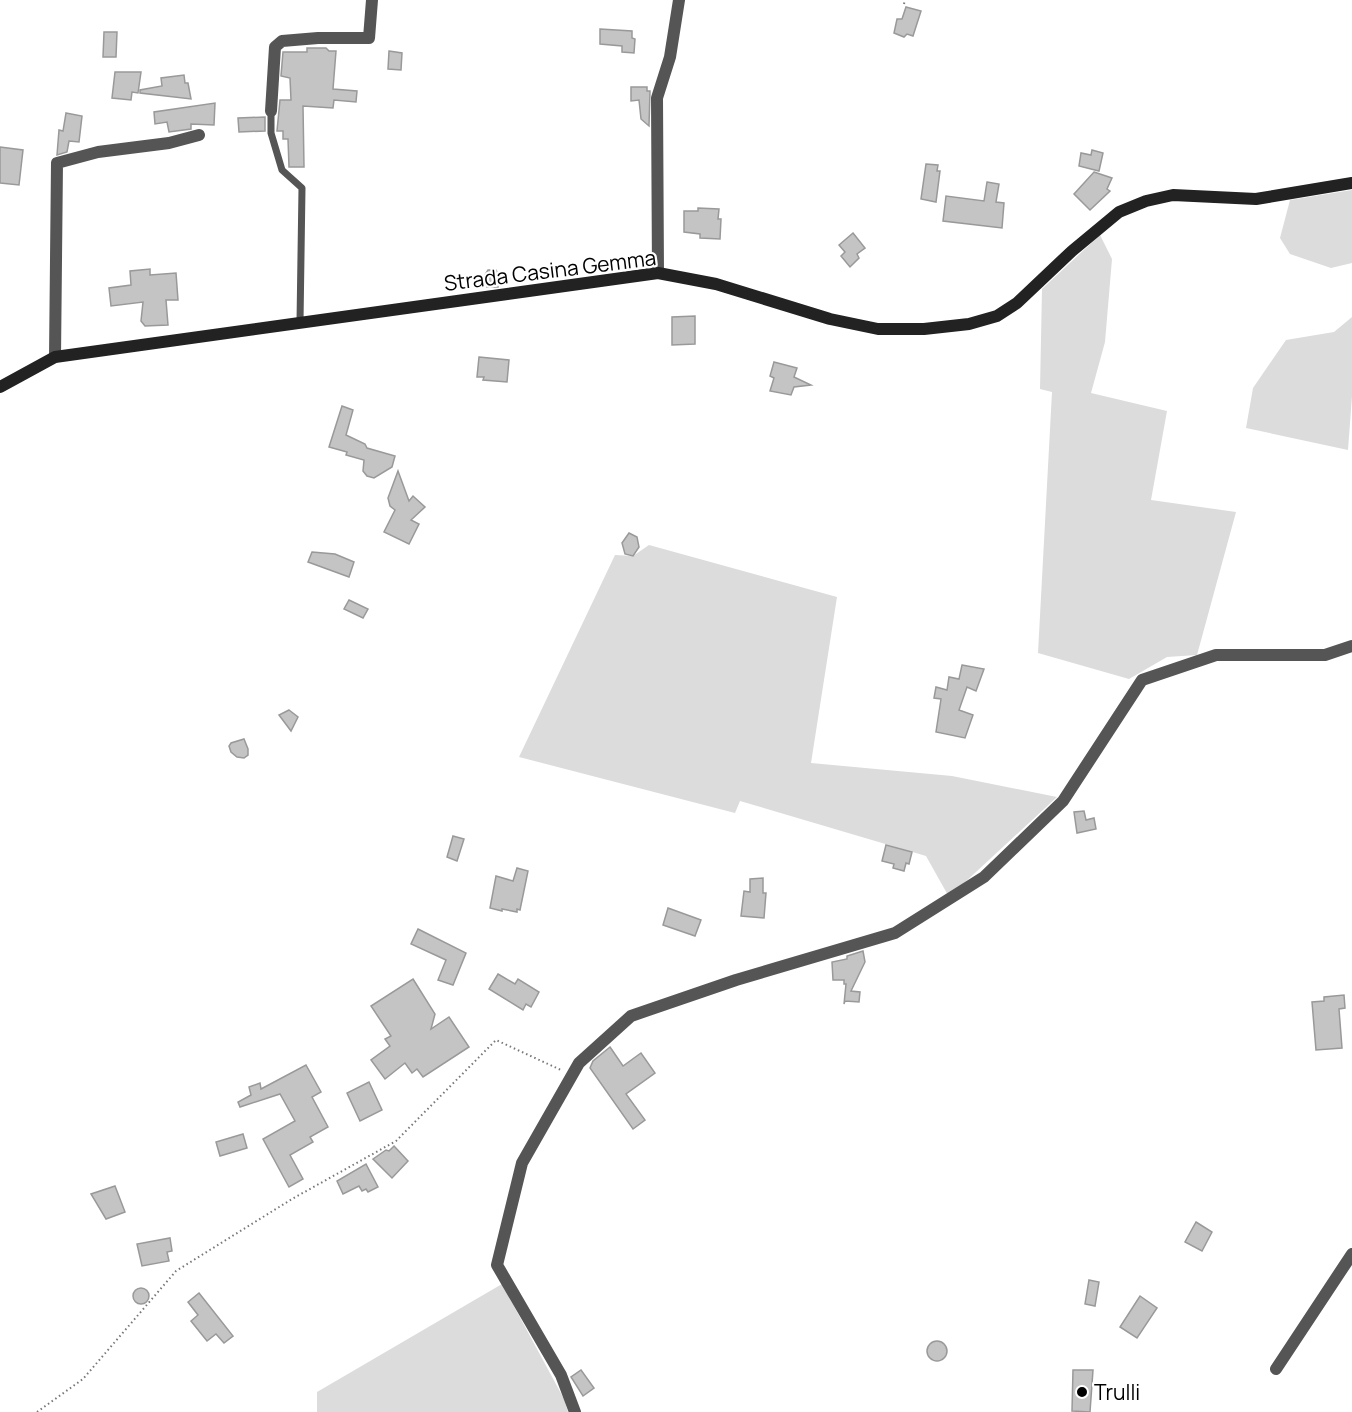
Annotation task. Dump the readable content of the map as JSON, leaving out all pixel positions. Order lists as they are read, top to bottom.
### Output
{
  "streets": {
    "street": ["Strada Casina Gemma"]
  },
  "places": ["Trulli"]
}
